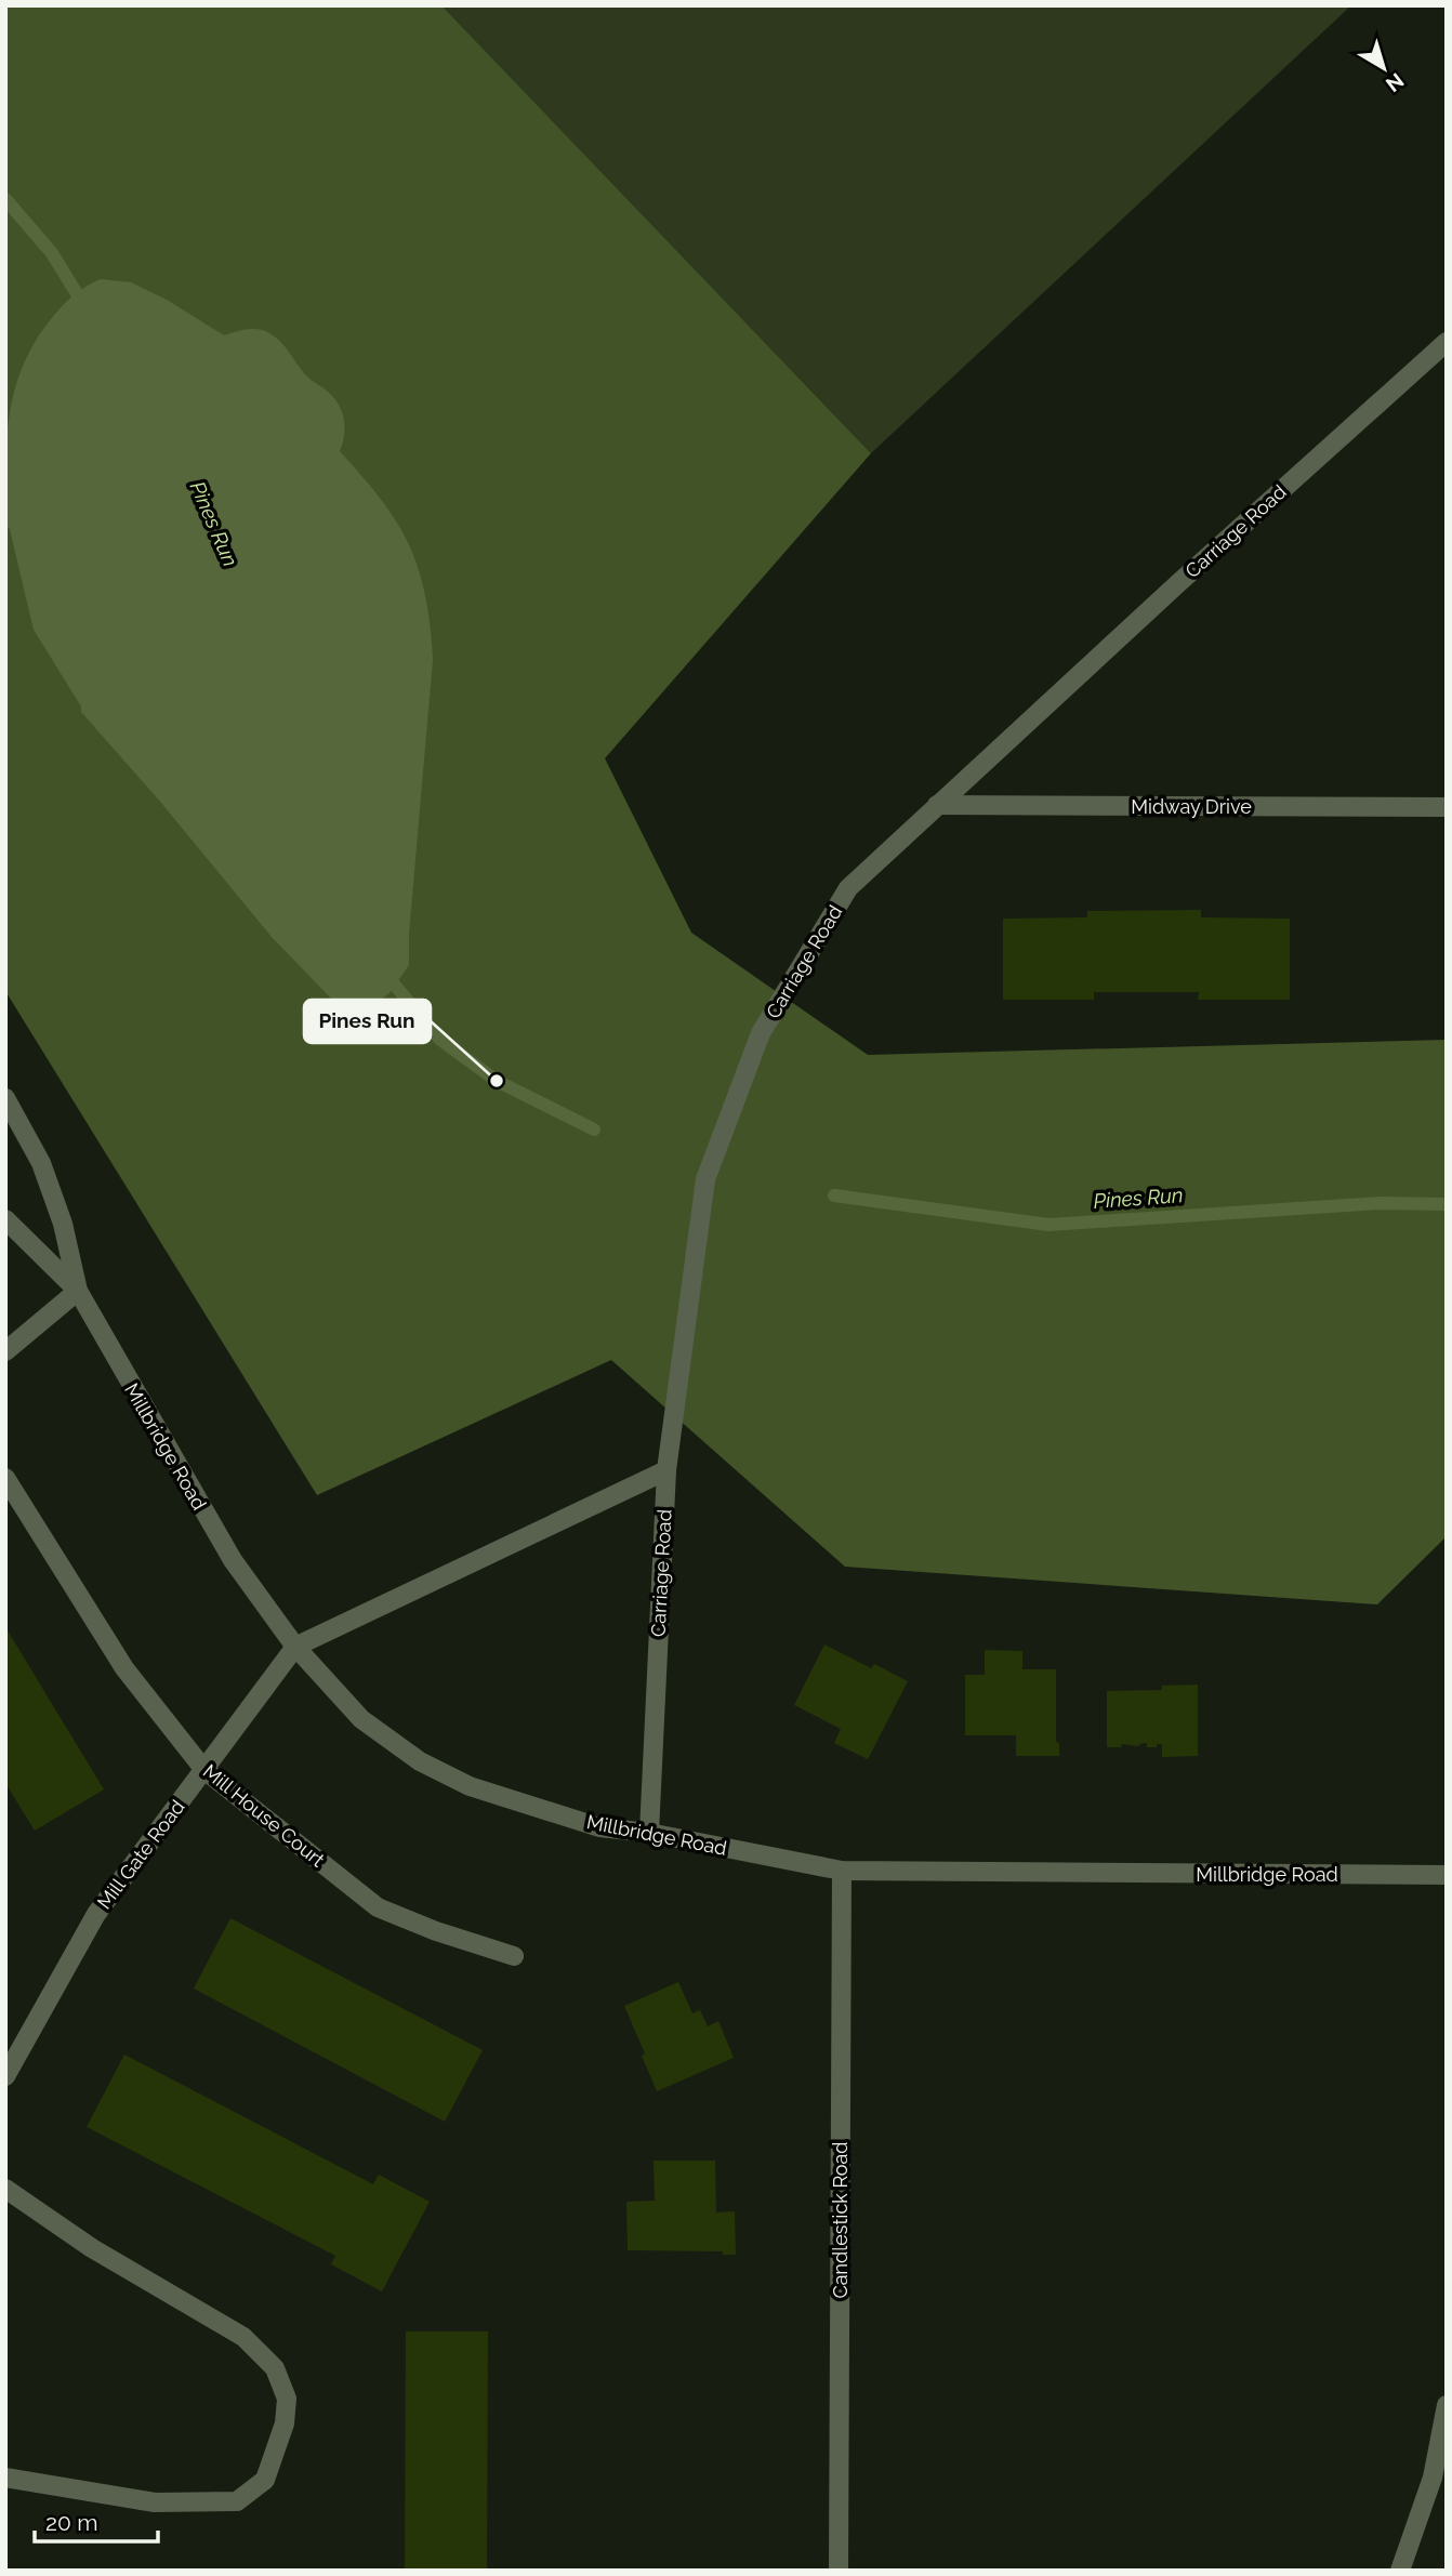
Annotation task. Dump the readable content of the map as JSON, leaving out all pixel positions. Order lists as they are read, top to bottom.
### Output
{
  "streets": {
    "street": [
      "Carriage Road",
      "Midway Drive",
      "Millbridge Road",
      "Mill House Court",
      "Mill Gate Road",
      "Candlestick Road"
    ]
  },
  "crossings": [
    ["Carriage Road", "Midway Drive"],
    ["Carriage Road", "Millbridge Road"],
    ["Millbridge Road", "Mill Gate Road"],
    ["Millbridge Road", "Candlestick Road"],
    ["Mill House Court", "Mill Gate Road"]
  ],
  "water": ["Pines Run"],
  "places": ["Pines Run"],
  "scale_bar": "20 m",
  "north": "bottom right"
}
